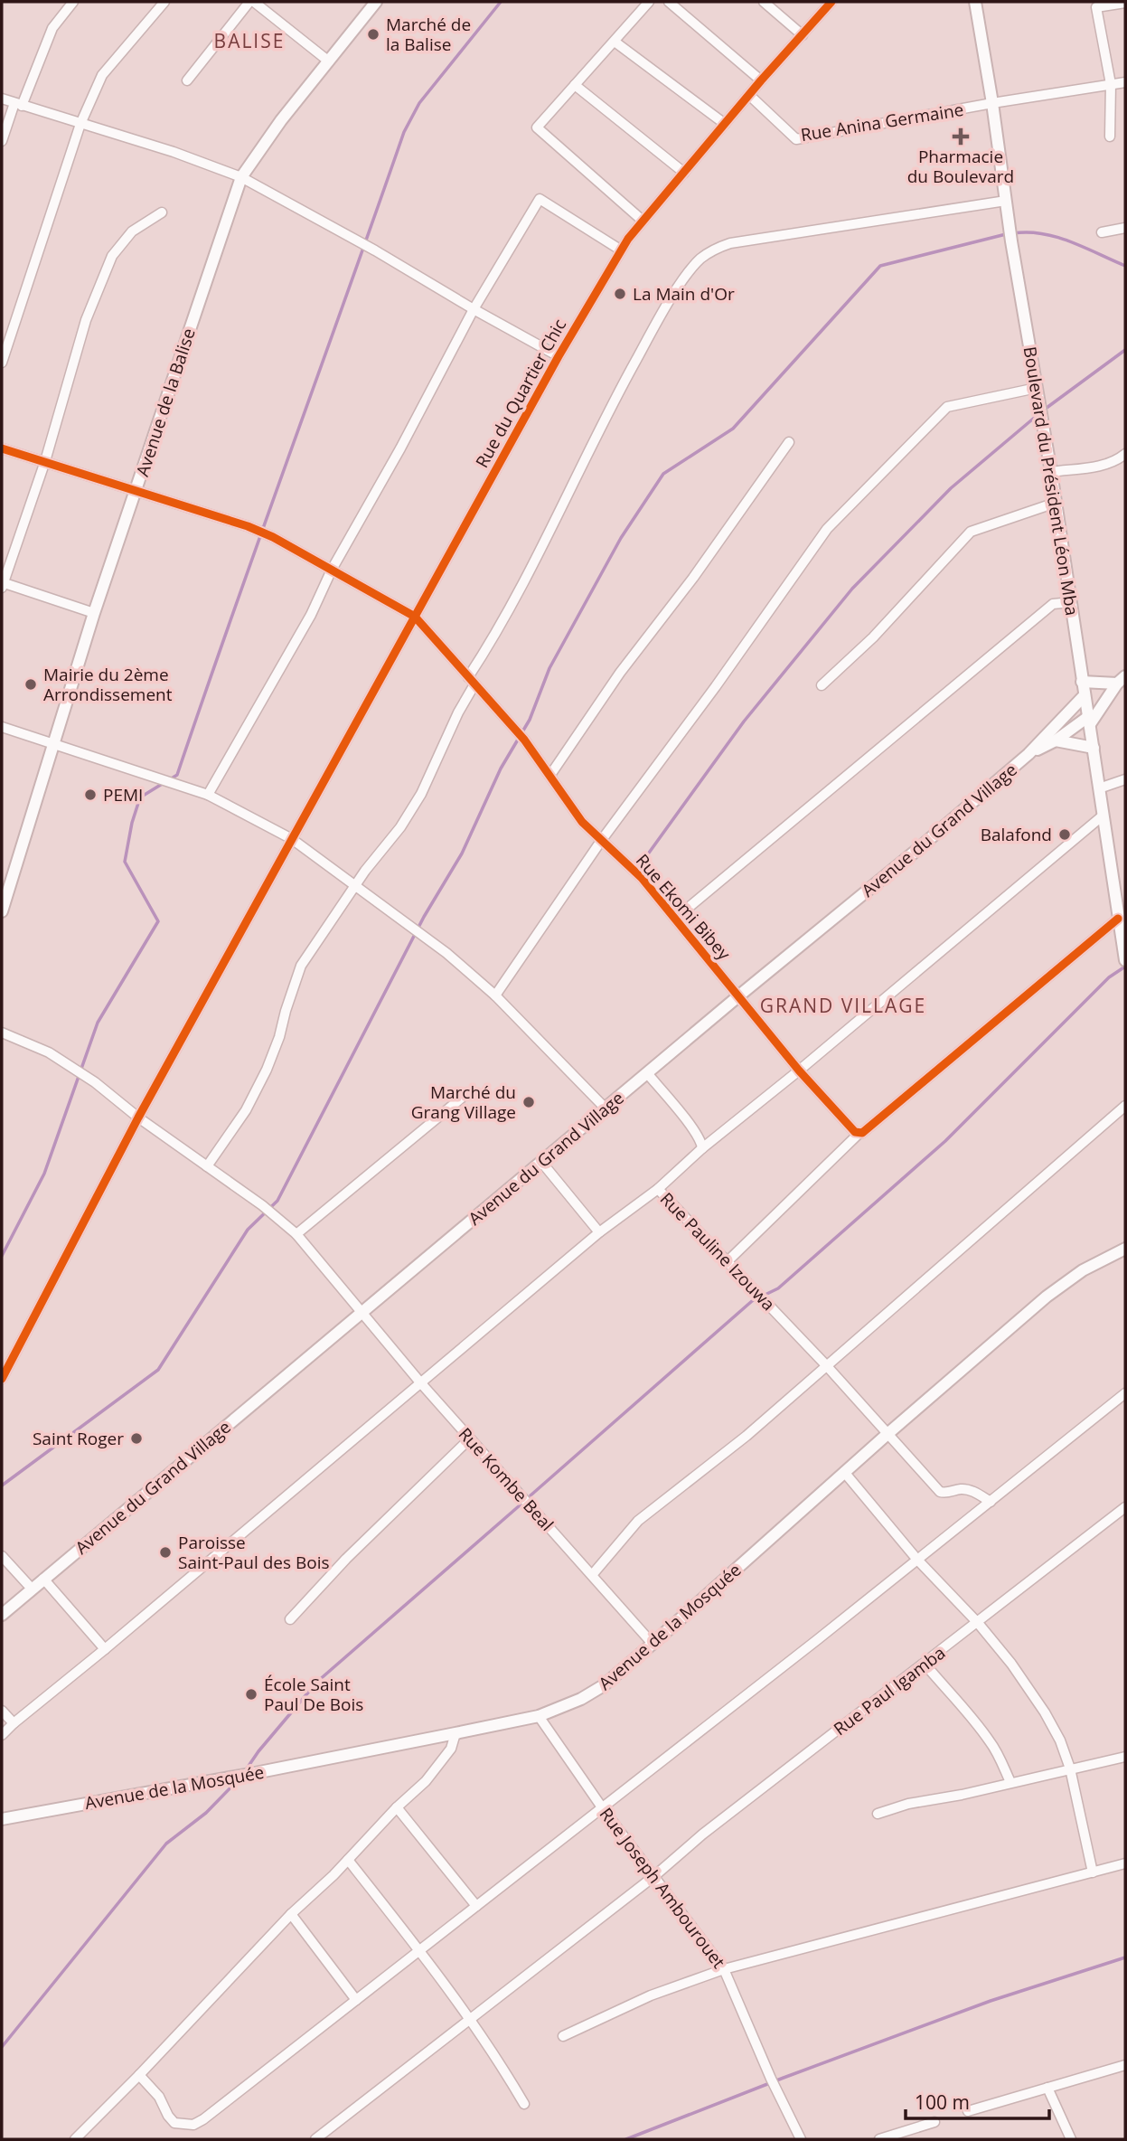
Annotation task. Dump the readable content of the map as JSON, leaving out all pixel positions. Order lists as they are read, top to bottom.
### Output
{
  "streets": {
    "street": [
      "Rue Anina Germaine",
      "Rue du Quartier Chic",
      "Avenue de la Balise",
      "Boulevard du Président Léon Mba",
      "Avenue du Grand Village",
      "Rue Ekomi Bibey",
      "Rue Pauline Izouwa",
      "Rue Kombe Beal",
      "Avenue de la Mosquée",
      "Rue Paul Igamba",
      "Rue Joseph Ambourouet"
    ]
  },
  "crossings": [
    ["Rue Anina Germaine", "Rue du Quartier Chic"],
    ["Rue Anina Germaine", "Boulevard du Président Léon Mba"],
    ["Rue du Quartier Chic", "Rue Ekomi Bibey"],
    ["Rue du Quartier Chic", "Rue Kombe Beal"],
    ["Avenue de la Balise", "Rue Ekomi Bibey"],
    ["Boulevard du Président Léon Mba", "Avenue du Grand Village"],
    ["Avenue du Grand Village", "Rue Ekomi Bibey"],
    ["Avenue du Grand Village", "Rue Kombe Beal"],
    ["Rue Pauline Izouwa", "Rue Kombe Beal"],
    ["Rue Pauline Izouwa", "Avenue de la Mosquée"],
    ["Rue Kombe Beal", "Avenue de la Mosquée"],
    ["Avenue de la Mosquée", "Rue Joseph Ambourouet"],
    ["Rue Paul Igamba", "Rue Joseph Ambourouet"]
  ],
  "districts": ["BALISE", "GRAND VILLAGE"],
  "places": {
    "other": [
      "Marché de la Balise",
      "La Main d'Or",
      "Mairie du 2ème Arrondissement",
      "PEMI",
      "Balafond",
      "Marché du Grang Village",
      "Saint Roger",
      "Paroisse Saint-Paul des Bois",
      "École Saint Paul De Bois"
    ],
    "health": ["Pharmacie du Boulevard"]
  },
  "scale_bar": "100 m"
}
